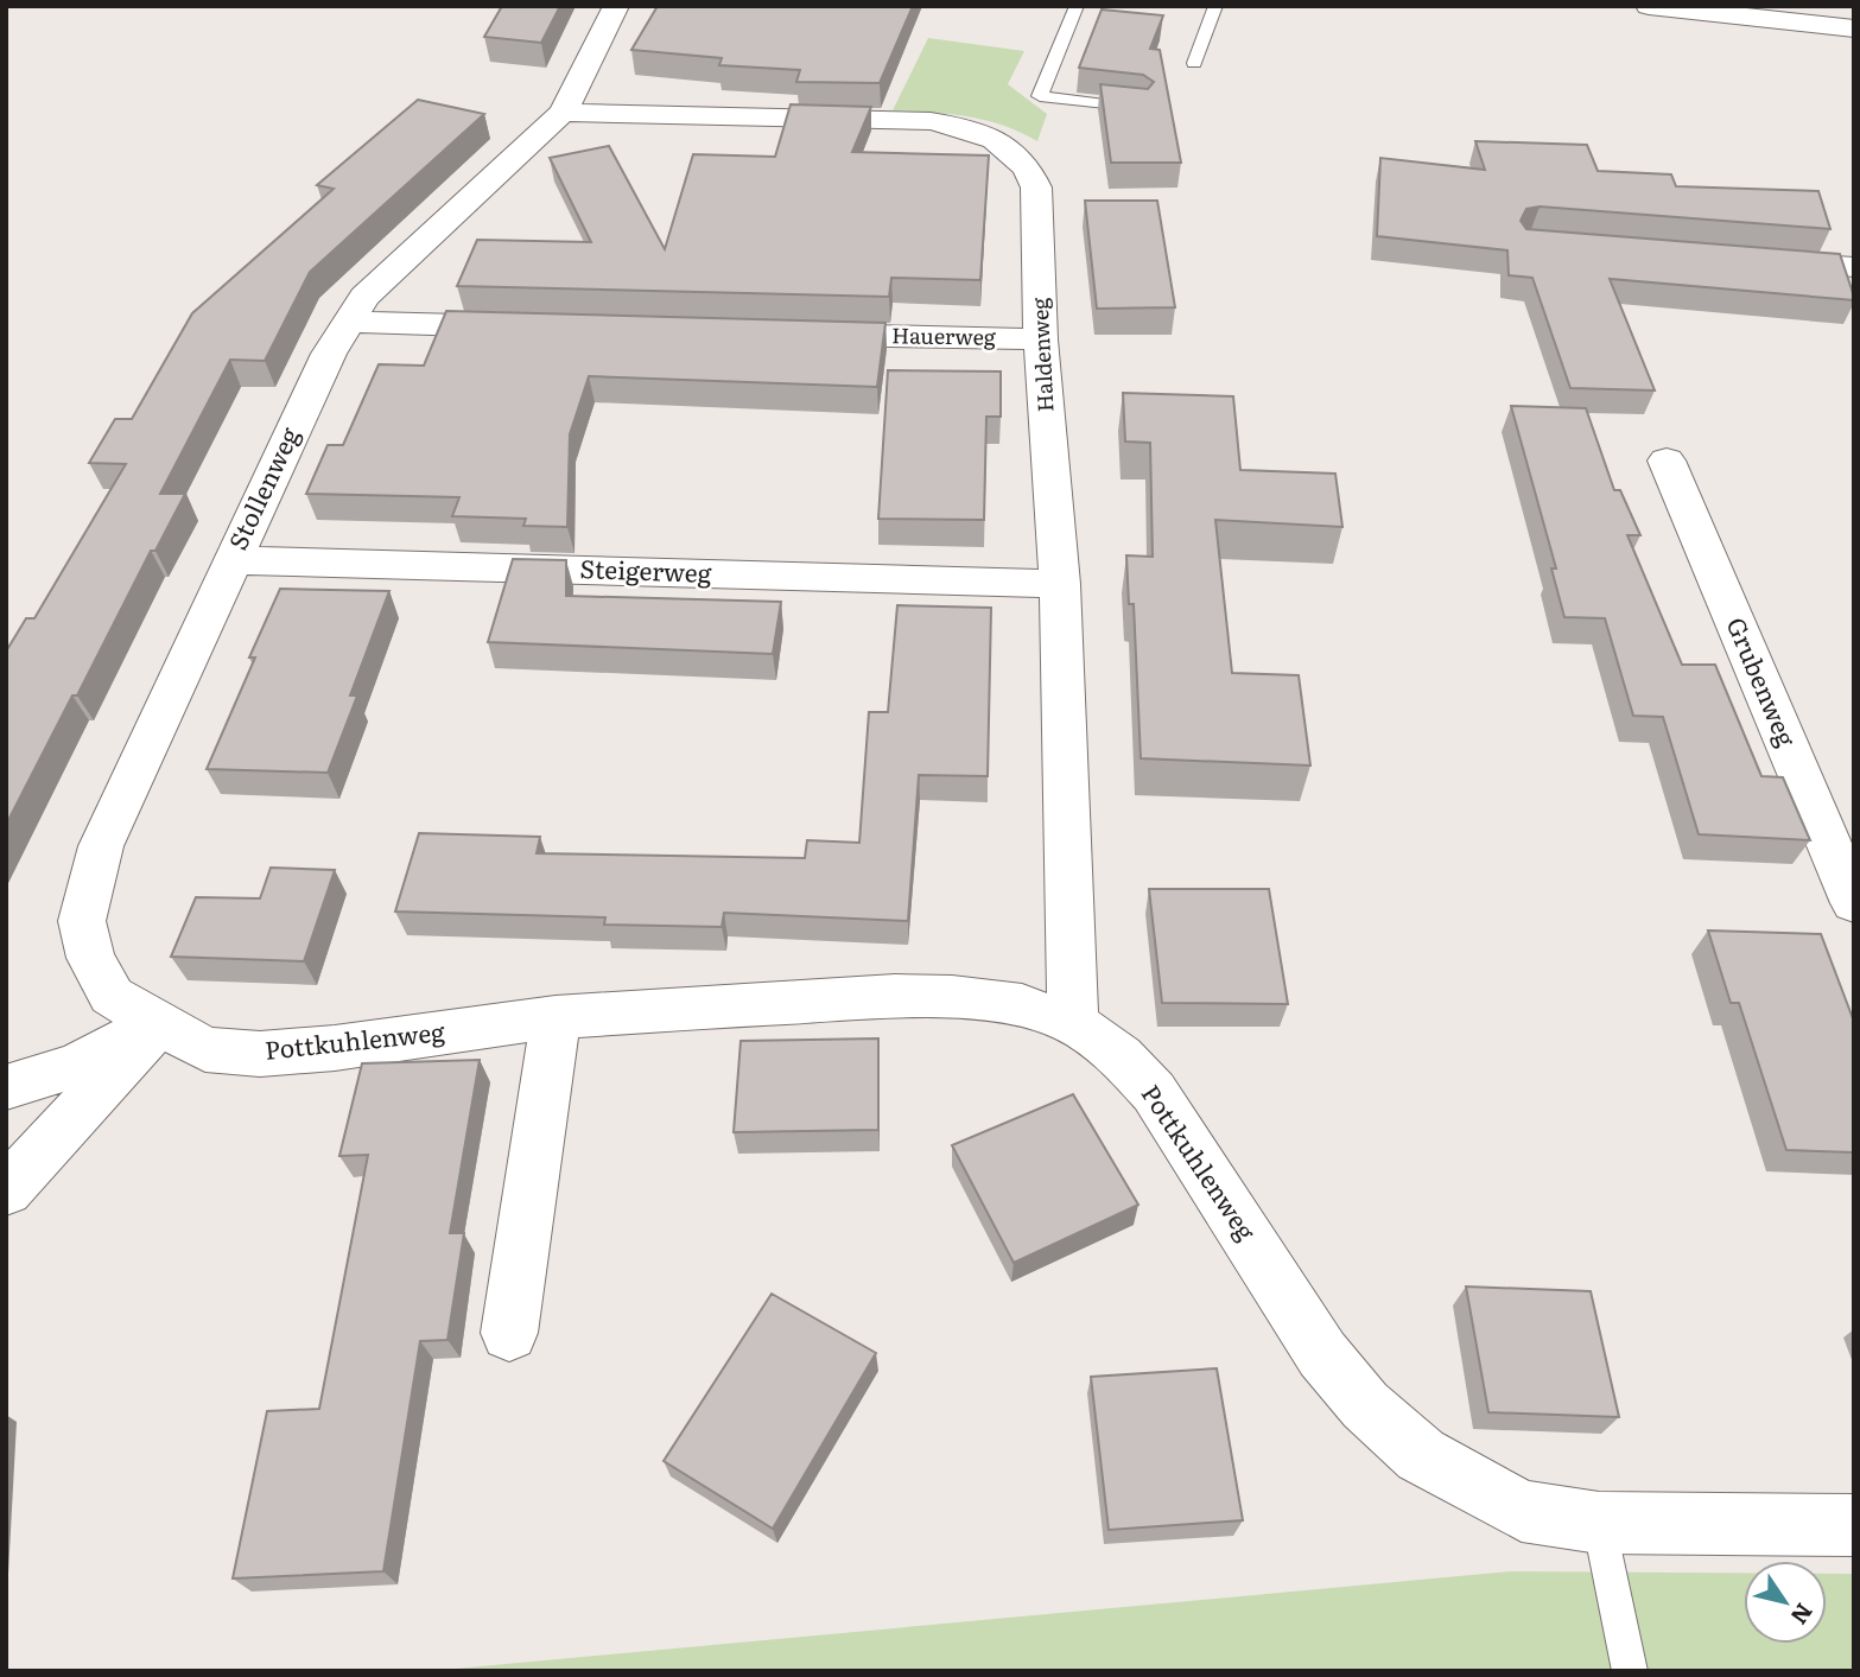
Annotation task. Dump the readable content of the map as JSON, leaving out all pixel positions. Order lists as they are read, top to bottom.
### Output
{
  "streets": {
    "street": [
      "Hauerweg",
      "Haldenweg",
      "Stollenweg",
      "Steigerweg",
      "Grubenweg",
      "Pottkuhlenweg"
    ]
  },
  "crossings": [
    ["Hauerweg", "Haldenweg"],
    ["Haldenweg", "Stollenweg"],
    ["Haldenweg", "Steigerweg"],
    ["Haldenweg", "Pottkuhlenweg"],
    ["Stollenweg", "Steigerweg"],
    ["Stollenweg", "Pottkuhlenweg"]
  ],
  "north": "bottom right"
}
